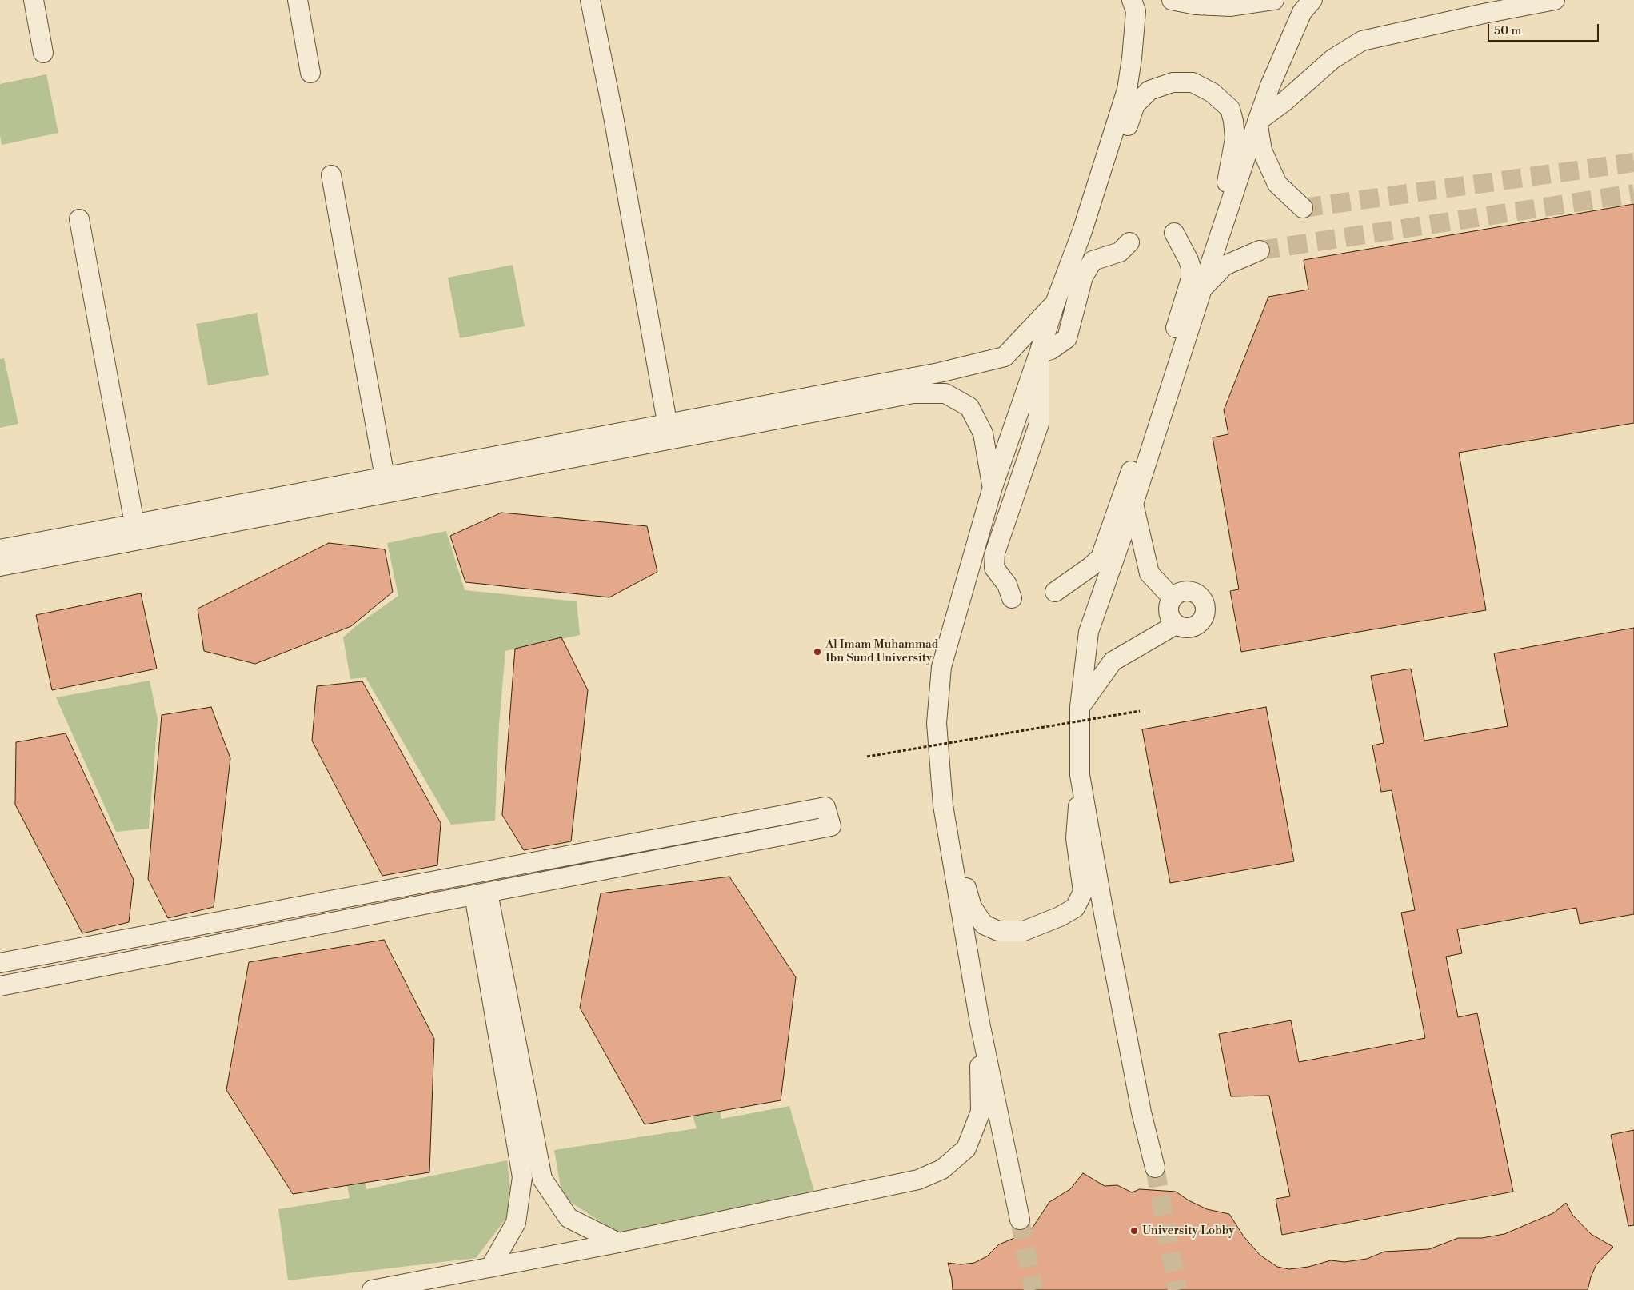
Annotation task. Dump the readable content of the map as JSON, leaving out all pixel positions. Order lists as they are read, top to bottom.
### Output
{
  "places": ["Al Imam Muhammad Ibn Suud University", "University Lobby"],
  "scale_bar": "50 m"
}
